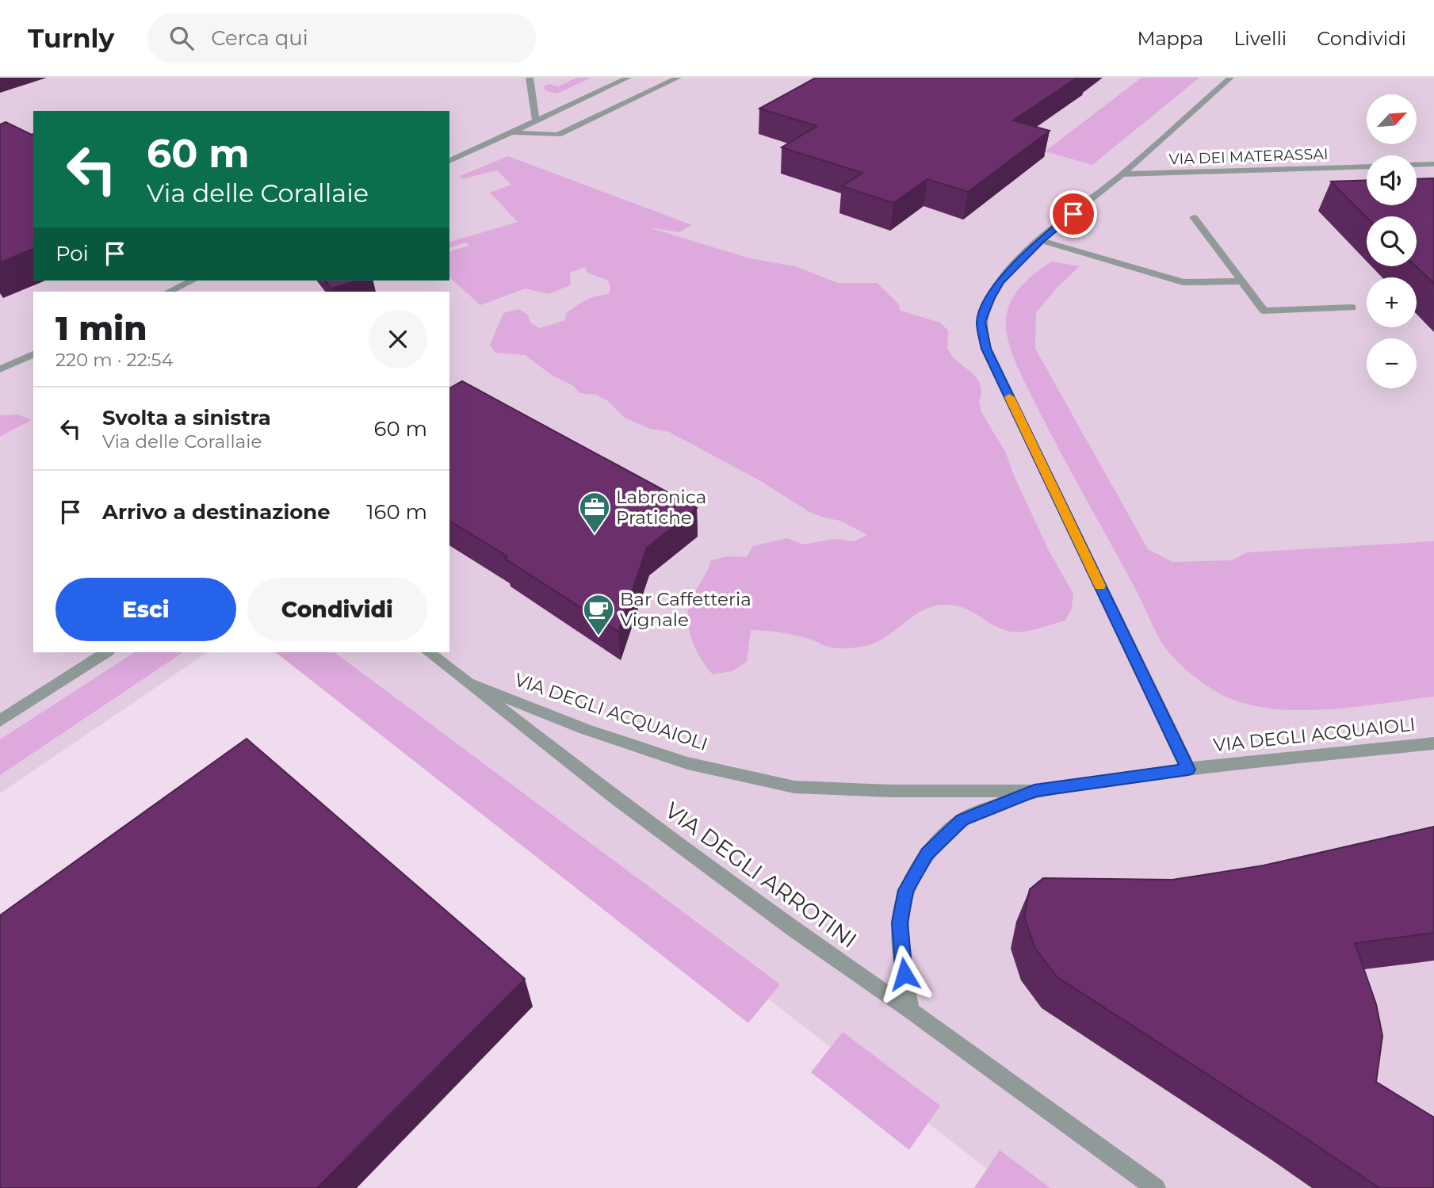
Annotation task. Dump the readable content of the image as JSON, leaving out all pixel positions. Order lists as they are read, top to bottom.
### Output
{
  "streets": {
    "street": ["VIA DEI MATERASSAI", "VIA DEGLI ACQUAIOLI", "VIA DEGLI ARROTINI"]
  },
  "crossings": [
    ["VIA DEGLI ACQUAIOLI", "VIA DEGLI ARROTINI"]
  ],
  "places": {
    "office": ["Labronica Pratiche"],
    "cafe": ["Bar Caffetteria Vignale"]
  },
  "north": "top right",
  "page": {
    "header": "Turnly",
    "search": "Cerca qui",
    "nav": ["Mappa", "Livelli", "Condividi"],
    "map_buttons": ["+", "−"],
    "turn": ["60 m", "Via delle Corallaie"],
    "then": "Poi",
    "heading": ["1 min", "220 m · 22:54"],
    "list": [
      {
        "name": "Svolta a sinistra",
        "note": "Via delle Corallaie",
        "value": "60 m"
      },
      {
        "name": "Arrivo a destinazione",
        "value": "160 m"
      }
    ],
    "buttons": ["Esci", "Condividi"]
  }
}
